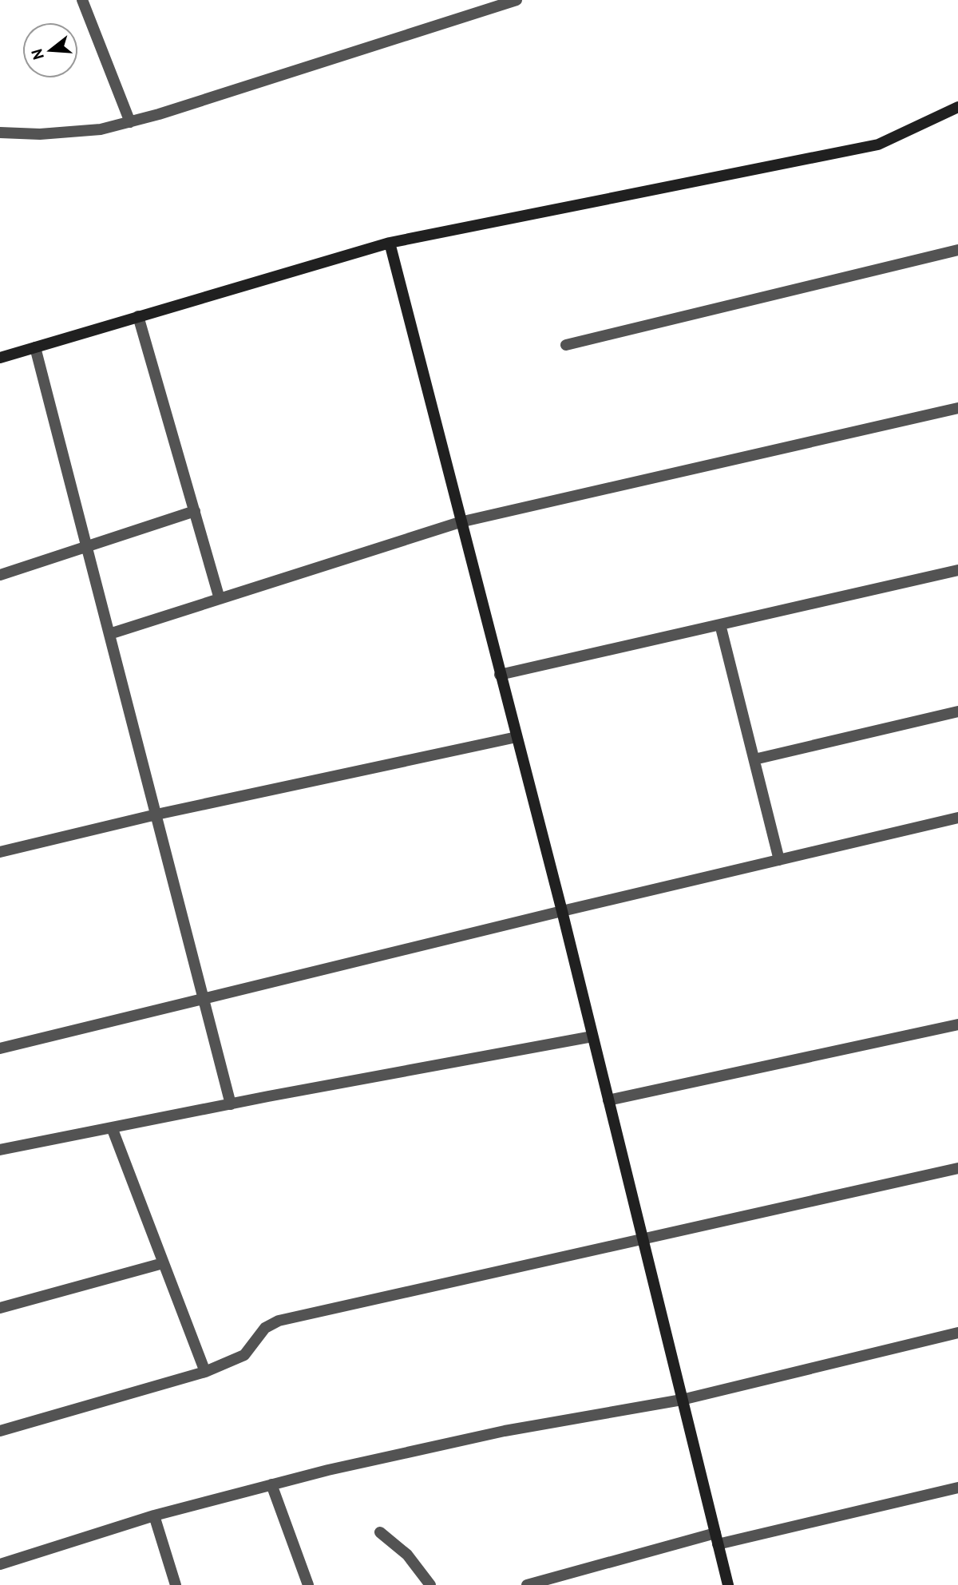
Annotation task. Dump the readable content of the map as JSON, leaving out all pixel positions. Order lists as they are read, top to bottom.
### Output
{
  "north": "left"
}
